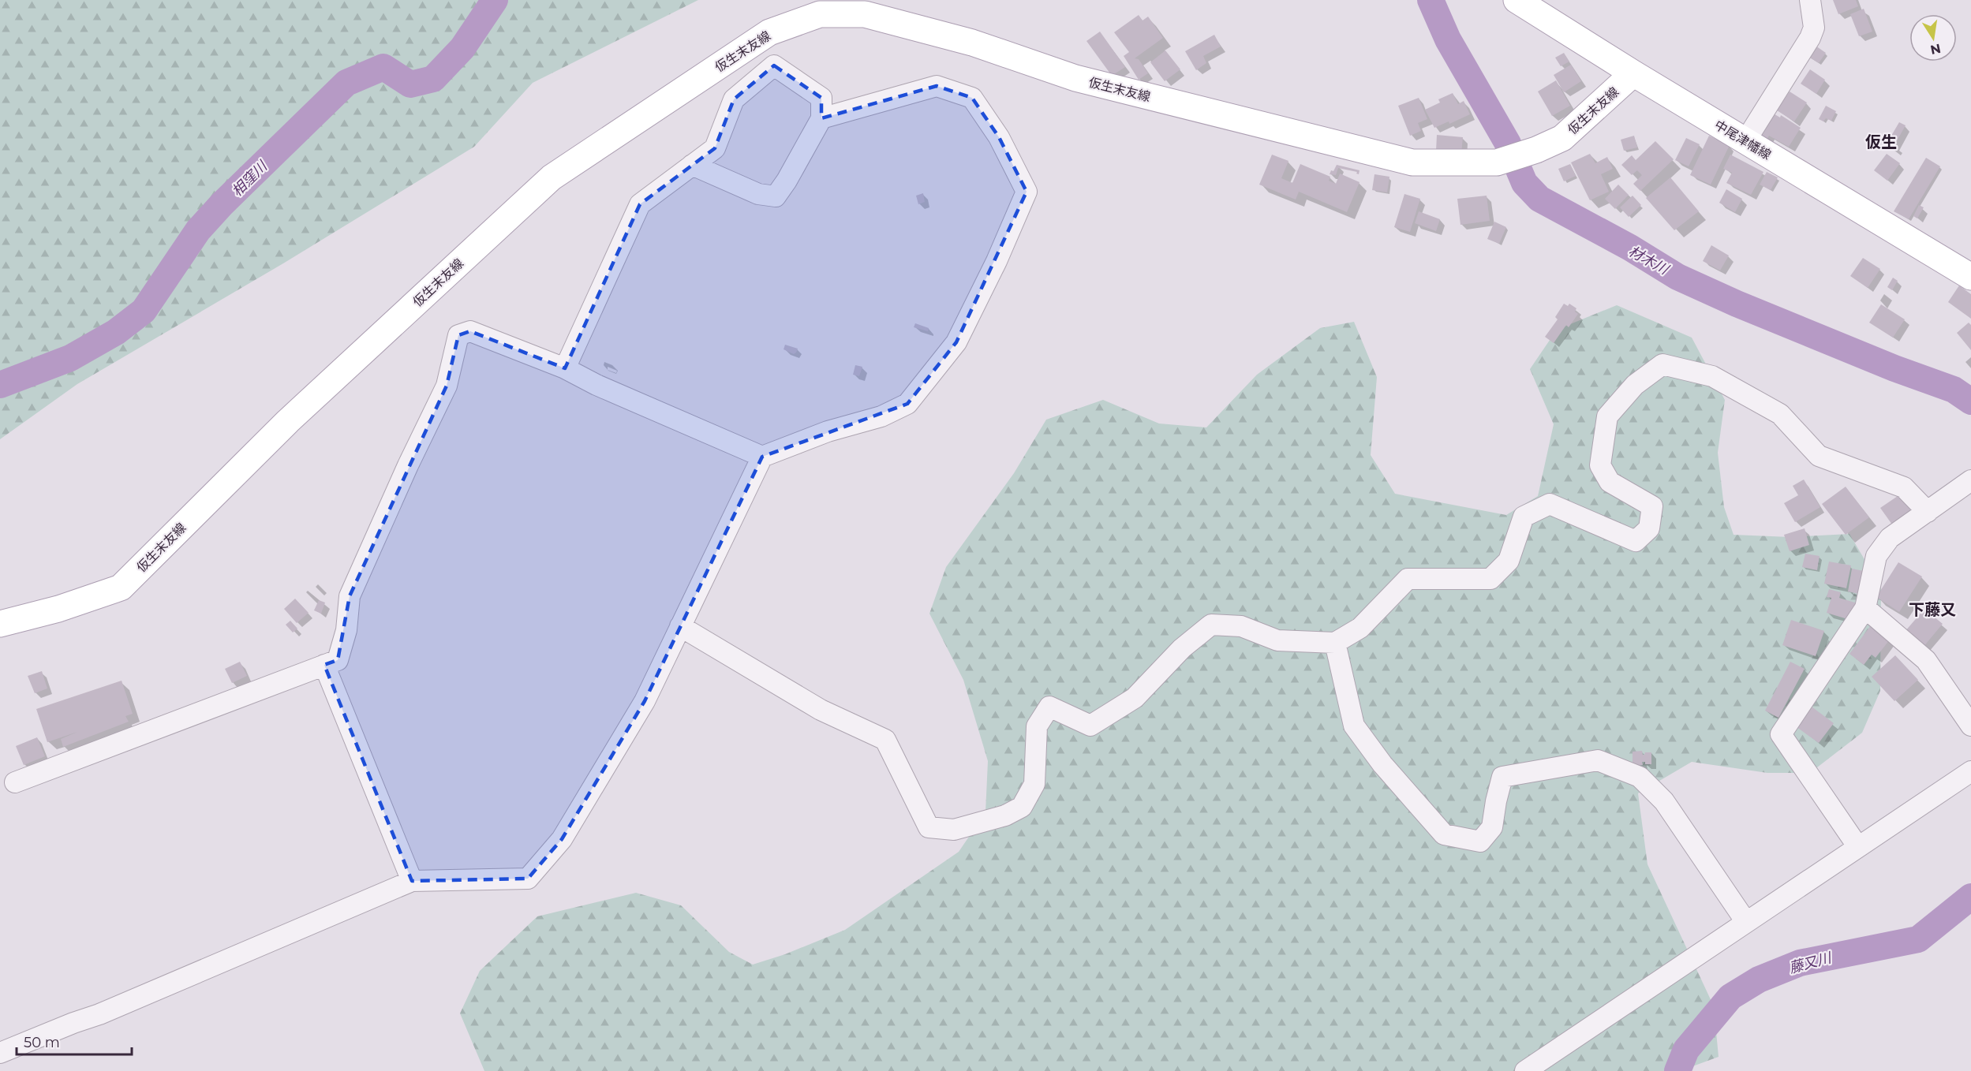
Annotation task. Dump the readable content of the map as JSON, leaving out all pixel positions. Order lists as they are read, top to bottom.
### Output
{
  "streets": {
    "main road": ["仮生末友線", "中尾津幡線"]
  },
  "crossings": [
    ["仮生末友線", "中尾津幡線"]
  ],
  "districts": ["仮生", "下藤又"],
  "water": ["相窪川", "材木川", "藤又川"],
  "scale_bar": "50 m",
  "north": "bottom"
}
